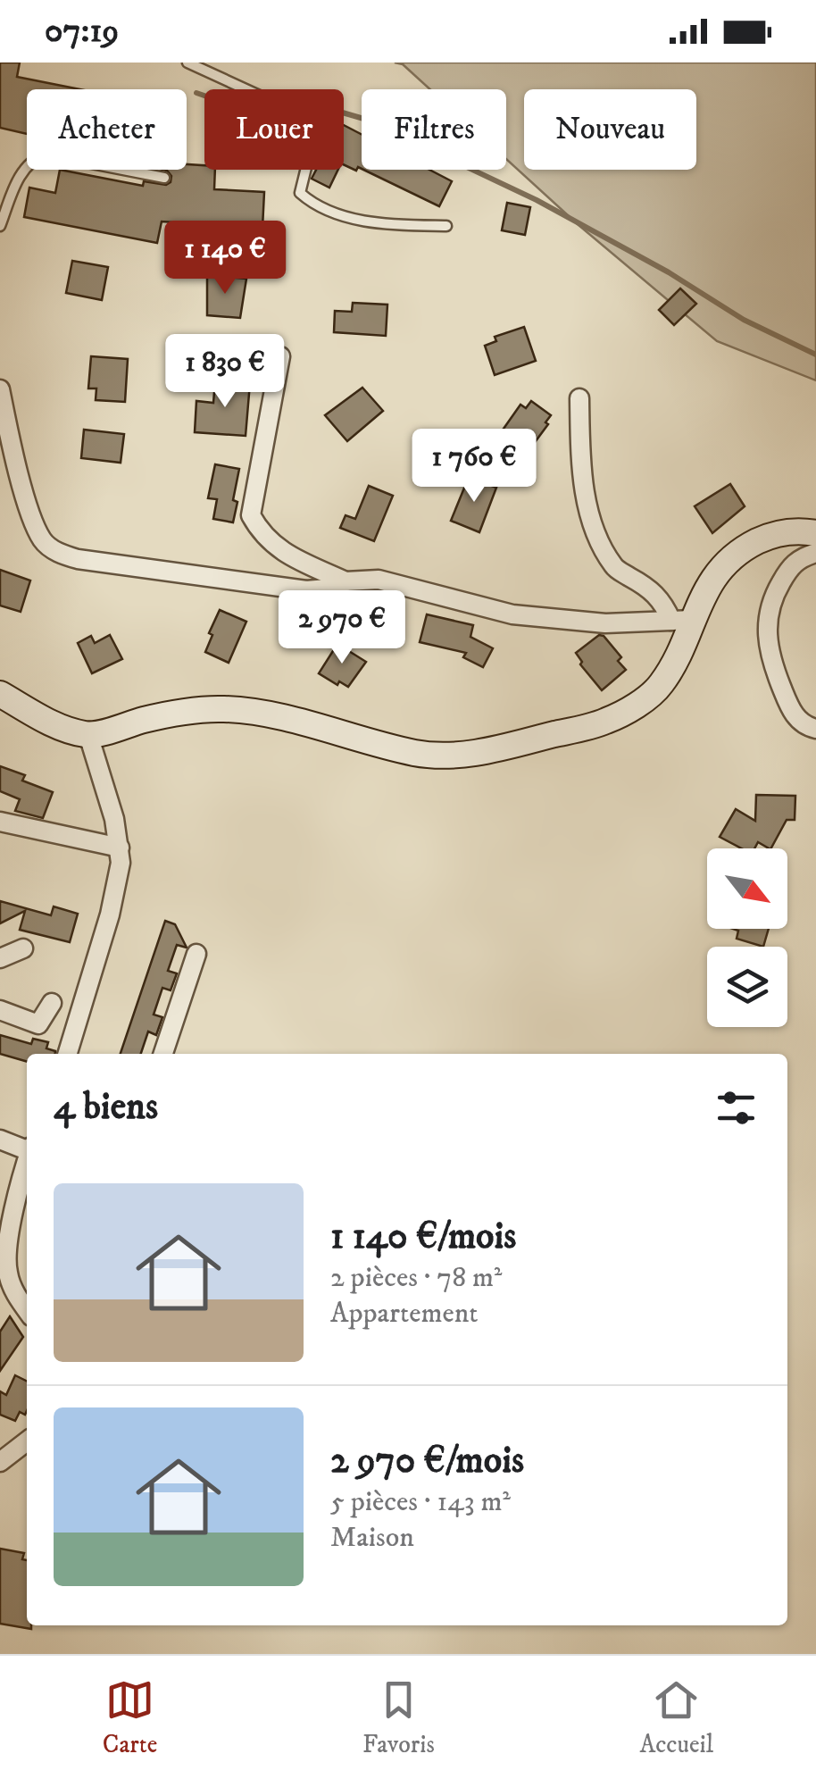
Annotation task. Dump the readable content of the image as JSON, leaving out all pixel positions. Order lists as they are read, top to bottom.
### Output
{
  "north": "bottom right",
  "page": {
    "status": "07:19",
    "chip": [
      "Acheter",
      "Louer",
      "Filtres",
      "Nouveau"
    ],
    "price": [
      "1 140 €",
      "1 830 €",
      "1 760 €",
      "2 970 €"
    ],
    "heading": "4 biens",
    "list": [
      {
        "name": "1 140 €/mois",
        "note": "2 pièces · 78 m² · Appartement"
      },
      {
        "name": "2 970 €/mois",
        "note": "5 pièces · 143 m² · Maison"
      }
    ],
    "tabs": ["Carte", "Favoris", "Accueil"]
  }
}
